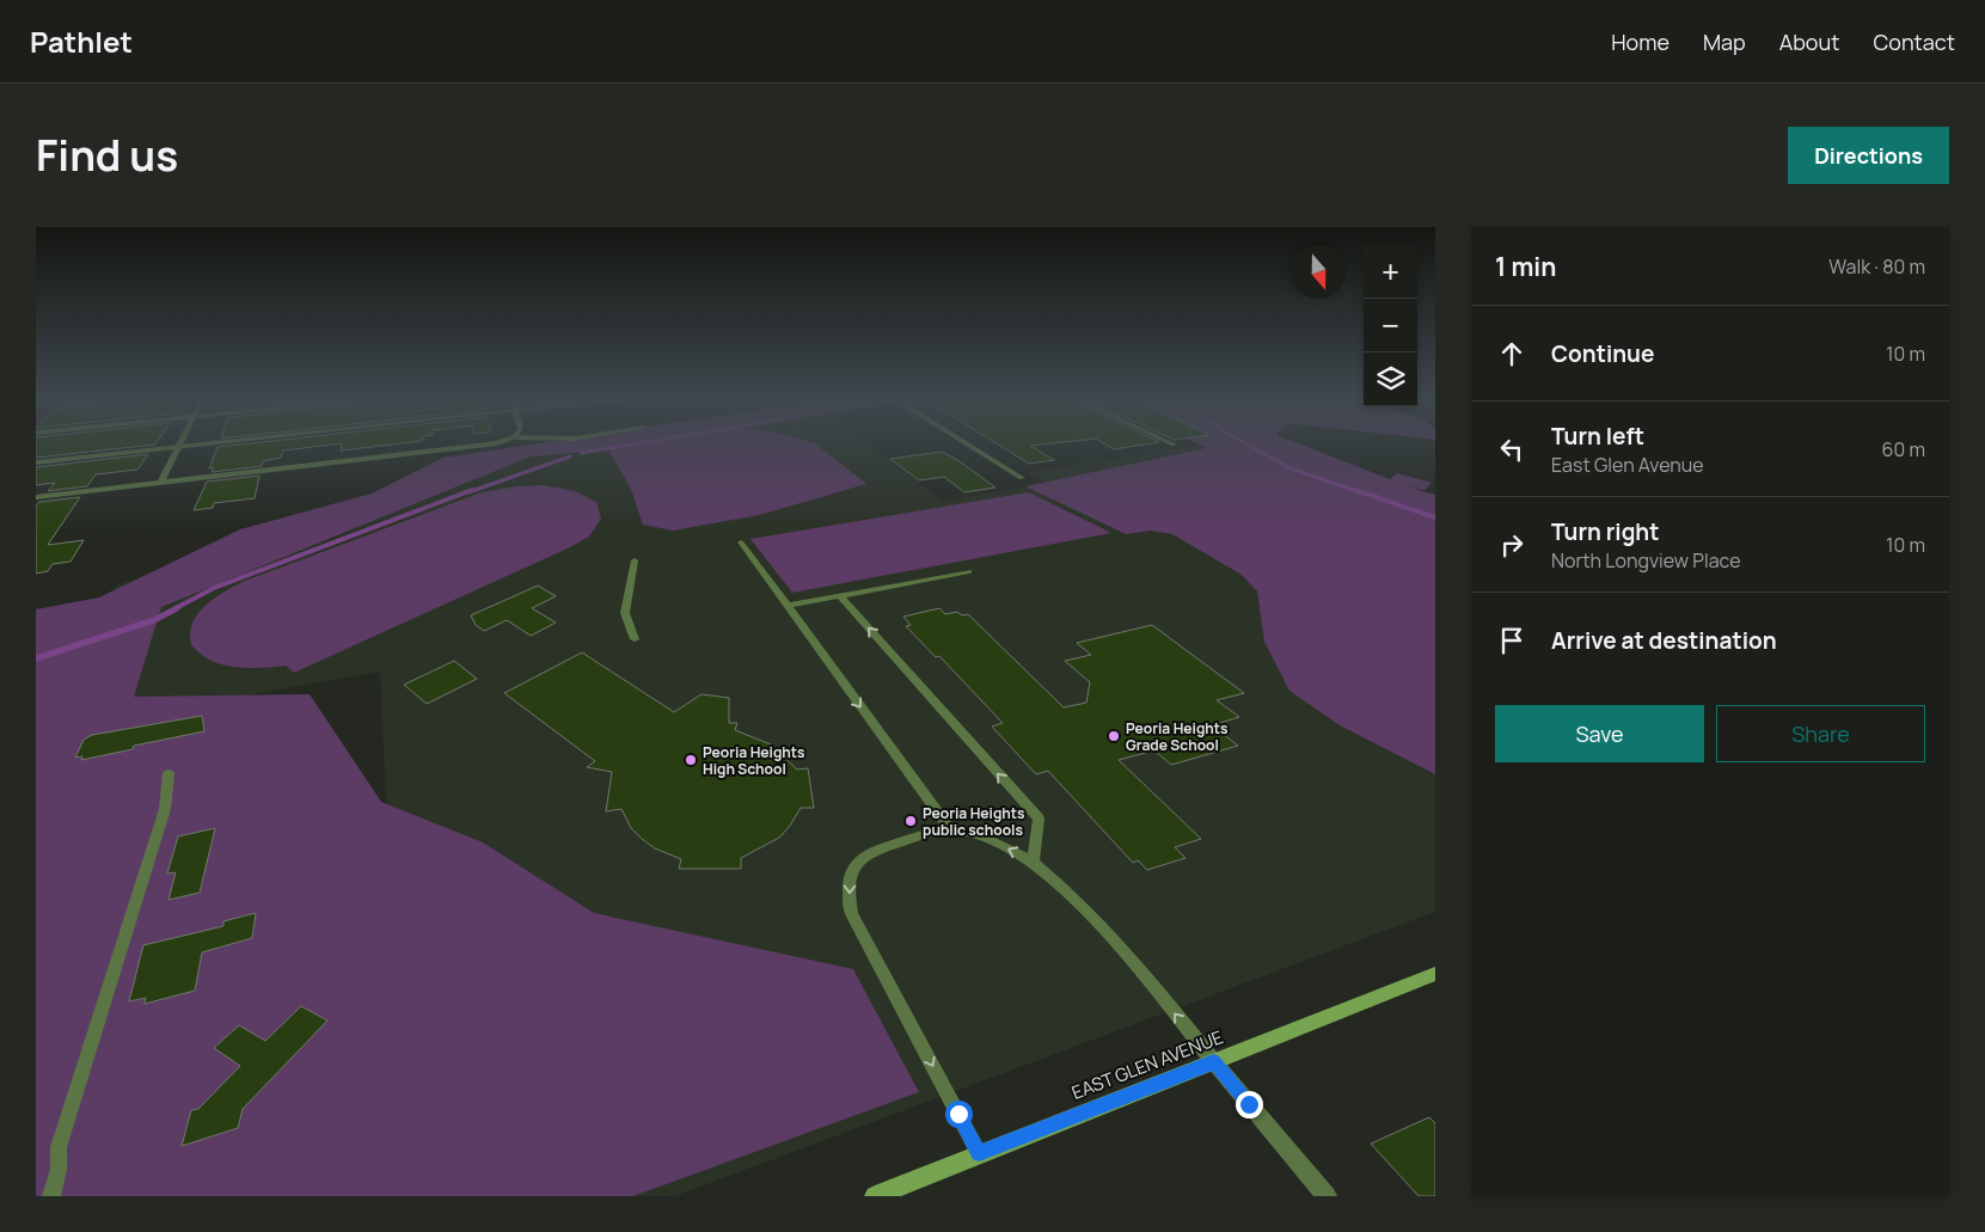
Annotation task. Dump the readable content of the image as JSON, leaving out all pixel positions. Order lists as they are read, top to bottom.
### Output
{
  "streets": {
    "street": ["EAST GLEN AVENUE"]
  },
  "places": ["Peoria Heights Grade School", "Peoria Heights High School", "Peoria Heights public schools"],
  "north": "bottom",
  "page": {
    "header": "Pathlet",
    "nav": [
      "Home",
      "Map",
      "About",
      "Contact"
    ],
    "title": "Find us",
    "buttons": [
      "Directions",
      ["Save", "Share"]
    ],
    "heading": ["1 min", "Walk · 80 m"],
    "map_buttons": ["+", "−"],
    "list": [
      ["Continue", "10 m"],
      ["Turn left", "East Glen Avenue", "60 m"],
      ["Turn right", "North Longview Place", "10 m"],
      "Arrive at destination"
    ]
  }
}
